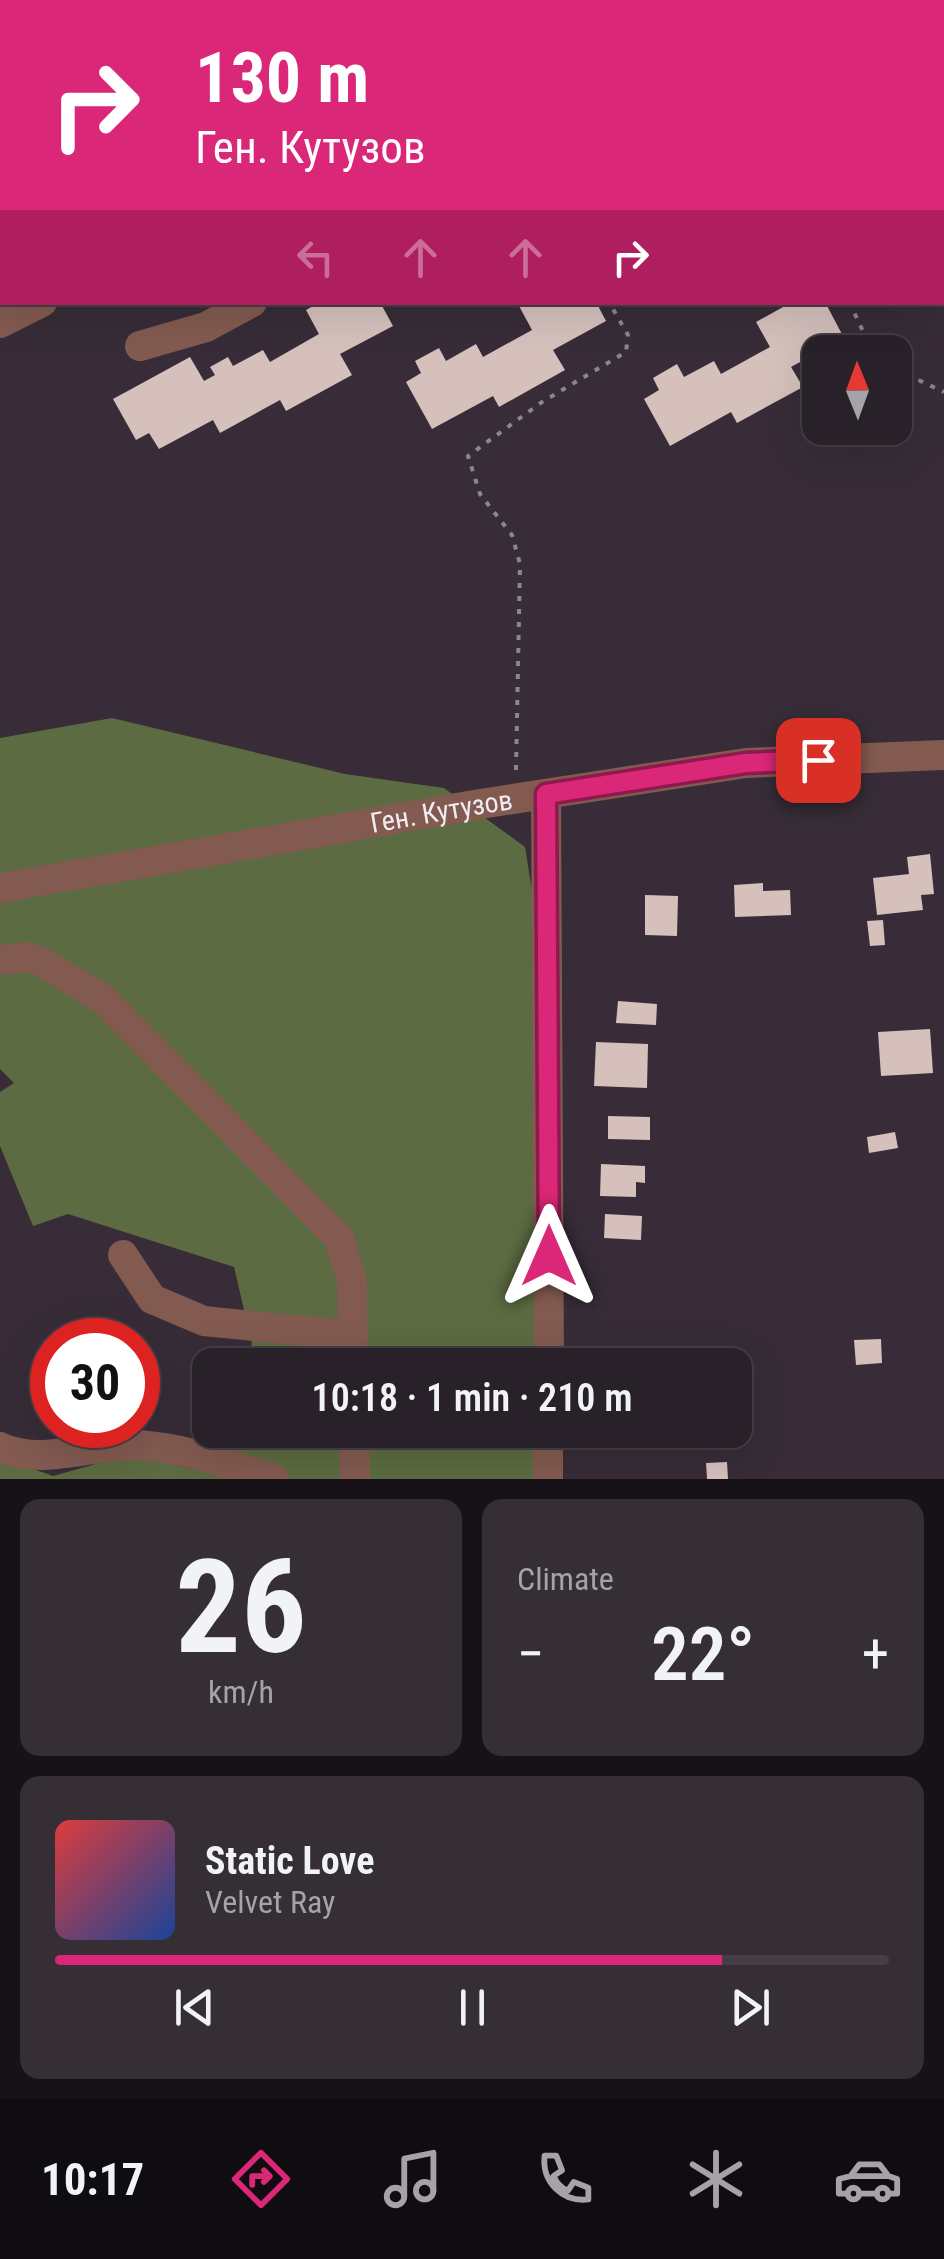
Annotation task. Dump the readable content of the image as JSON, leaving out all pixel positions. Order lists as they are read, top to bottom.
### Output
{
  "streets": {
    "street": ["Ген. Кутузов"]
  },
  "north": "top",
  "page": {
    "turn": ["130 m", "Ген. Кутузов"],
    "limit": "30",
    "trip": "10:18 · 1 min · 210 m",
    "tile": [
      ["26", "km/h"],
      "Climate"
    ],
    "heat": ["−", "22°", "+"],
    "song": ["Static Love", "Velvet Ray"],
    "tabs": "10:17"
  }
}
